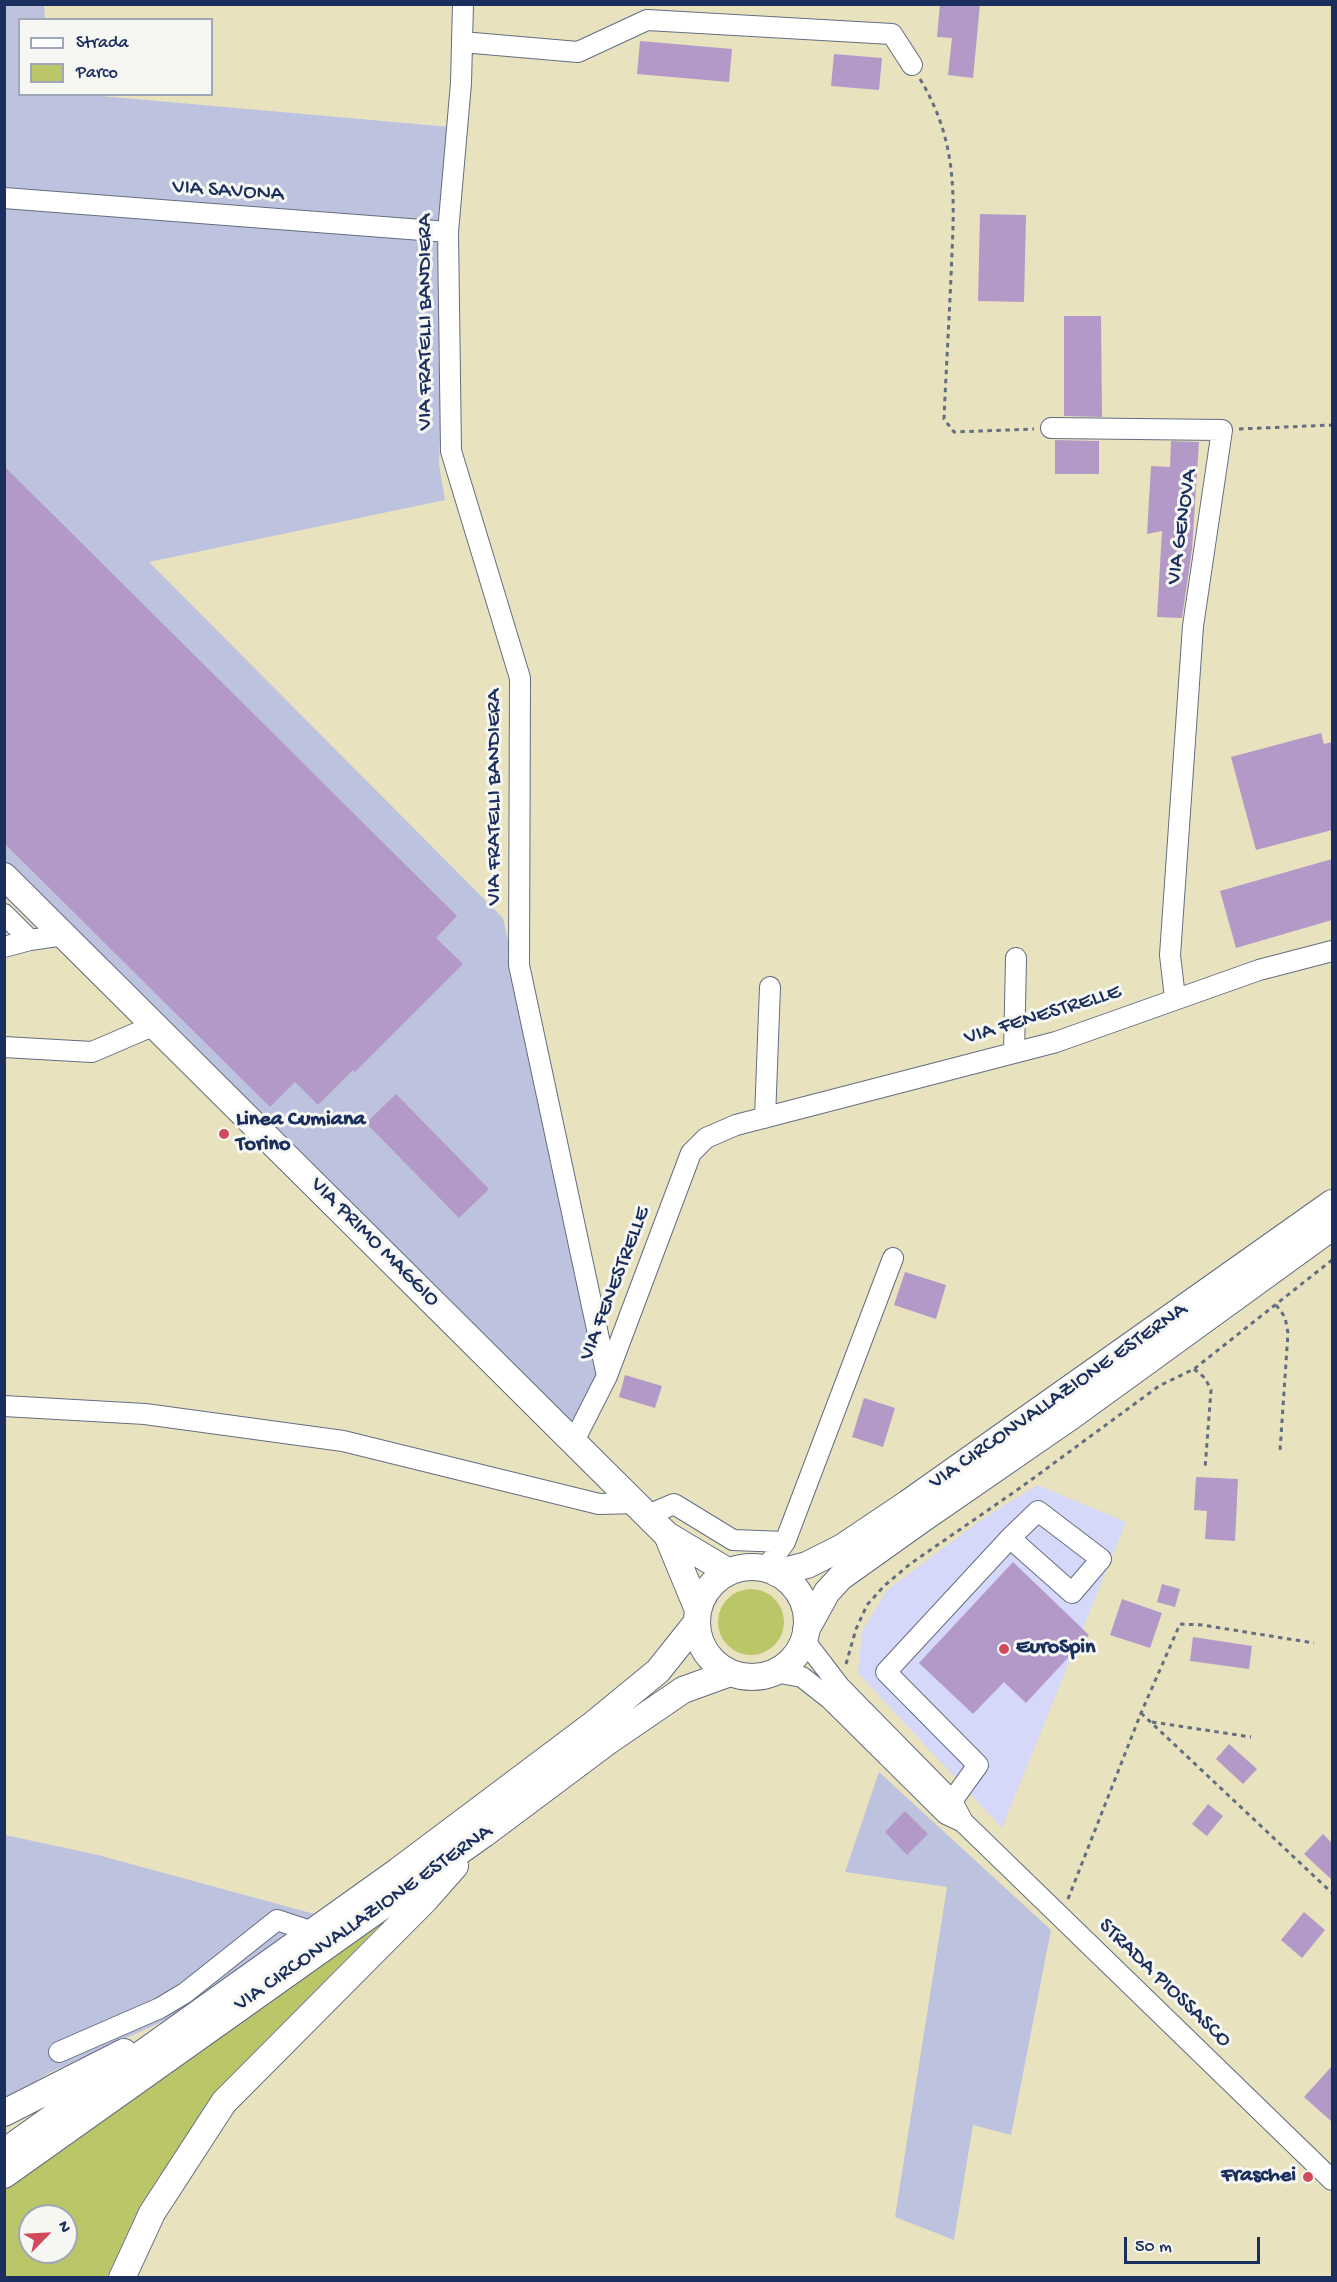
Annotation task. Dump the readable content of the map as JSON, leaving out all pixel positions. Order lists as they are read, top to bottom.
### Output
{
  "streets": {
    "main road": ["VIA PRIMO MAGGIO", "VIA CIRCONVALLAZIONE ESTERNA"],
    "street": [
      "VIA SAVONA",
      "VIA FRATELLI BANDIERA",
      "VIA GENOVA",
      "VIA FENESTRELLE",
      "STRADA PIOSSASCO"
    ]
  },
  "crossings": [
    ["VIA SAVONA", "VIA FRATELLI BANDIERA"],
    ["VIA FRATELLI BANDIERA", "VIA FENESTRELLE"],
    ["VIA GENOVA", "VIA FENESTRELLE"],
    ["VIA FENESTRELLE", "VIA PRIMO MAGGIO"],
    ["VIA PRIMO MAGGIO", "VIA CIRCONVALLAZIONE ESTERNA"],
    ["VIA PRIMO MAGGIO", "STRADA PIOSSASCO"],
    ["VIA CIRCONVALLAZIONE ESTERNA", "STRADA PIOSSASCO"]
  ],
  "places": ["Linea Cumiana Torino", "EuroSpin", "Fraschei"],
  "legend": ["Strada", "Parco"],
  "scale_bar": "50 m",
  "north": "top right"
}
